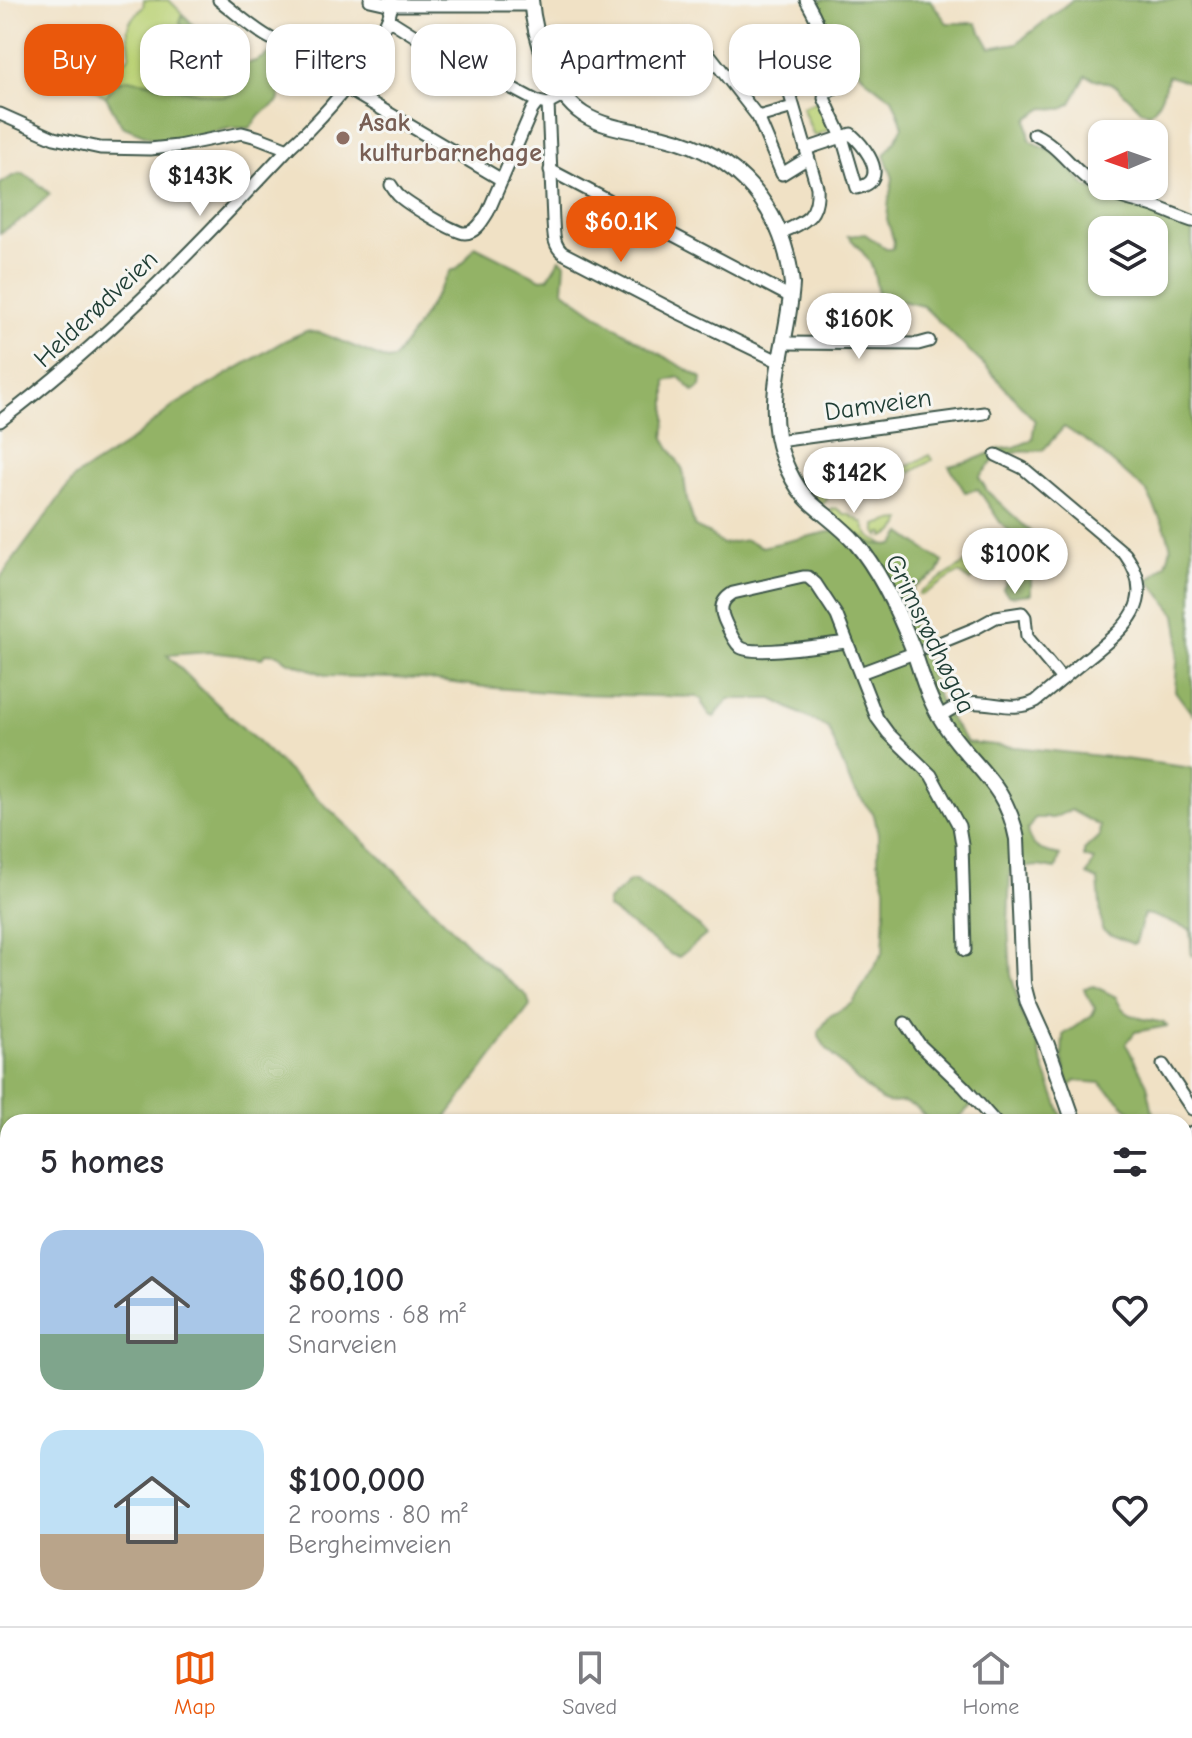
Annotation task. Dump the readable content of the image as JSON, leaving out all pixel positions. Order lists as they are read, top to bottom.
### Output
{
  "streets": {
    "main road": ["Grimsrødhøgda"],
    "street": ["Helderødveien", "Damveien"]
  },
  "crossings": [
    ["Damveien", "Grimsrødhøgda"]
  ],
  "places": ["Asak kulturbarnehage"],
  "north": "left",
  "page": {
    "chip": [
      "Buy",
      "Rent",
      "Filters",
      "New",
      "Apartment",
      "House"
    ],
    "price": [
      "$143K",
      "$60.1K",
      "$160K",
      "$142K",
      "$100K"
    ],
    "heading": "5 homes",
    "list": [
      {
        "name": "$60,100",
        "note": "2 rooms · 68 m² · Snarveien"
      },
      {
        "name": "$100,000",
        "note": "2 rooms · 80 m² · Bergheimveien"
      }
    ],
    "tabs": ["Map", "Saved", "Home"]
  }
}
